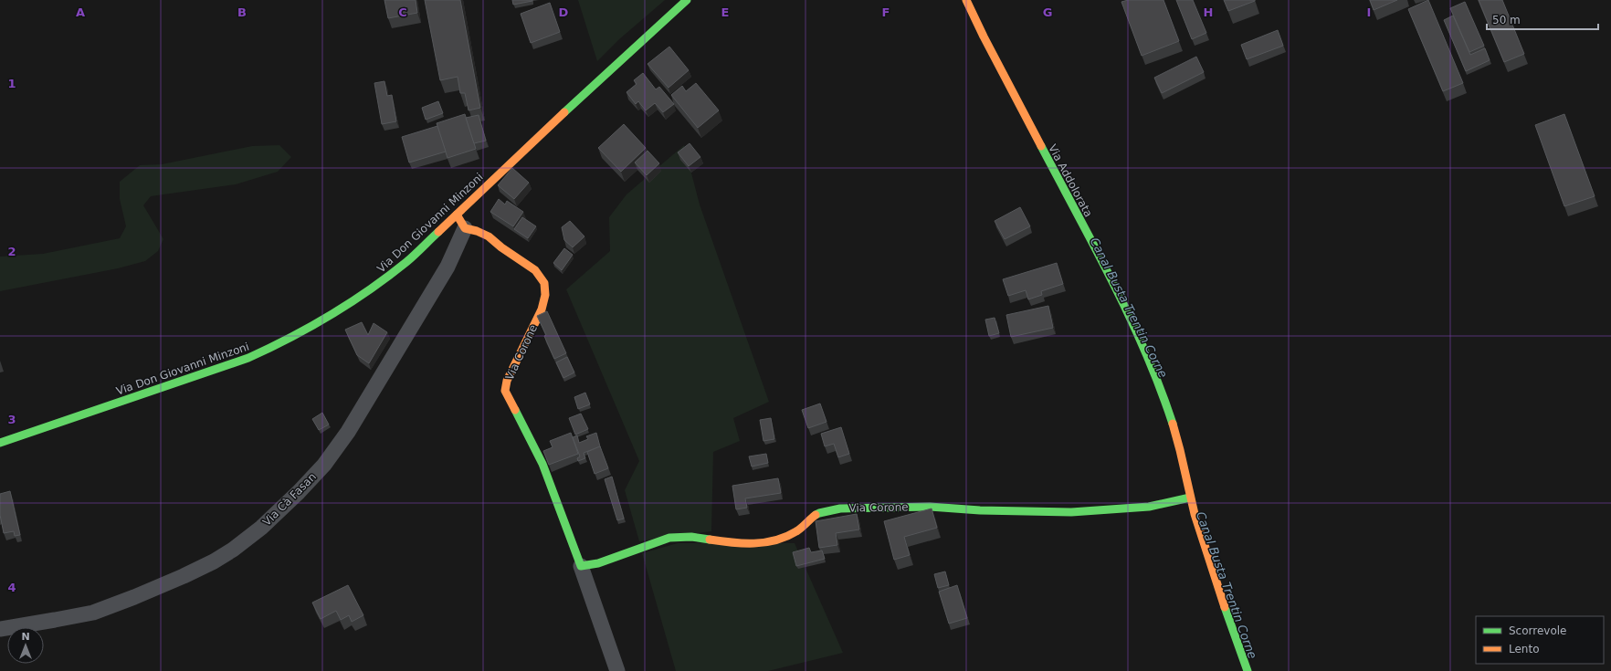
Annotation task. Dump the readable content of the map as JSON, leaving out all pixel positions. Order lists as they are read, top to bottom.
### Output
{
  "streets": {
    "street": [
      "Via Addolorata",
      "Via Don Giovanni Minzoni",
      "Via Corone",
      "Via Cà Fasan"
    ]
  },
  "crossings": [
    ["Via Addolorata", "Via Corone"],
    ["Via Corone", "Via Cà Fasan"]
  ],
  "water": ["Canal Busta Trentin Corne"],
  "legend": ["Scorrevole", "Lento"],
  "scale_bar": "50 m",
  "north": "top",
  "grid": {
    "columns": [
      "A",
      "B",
      "C",
      "D",
      "E",
      "F",
      "G",
      "H",
      "I"
    ],
    "rows": [
      "1",
      "2",
      "3",
      "4"
    ]
  }
}
